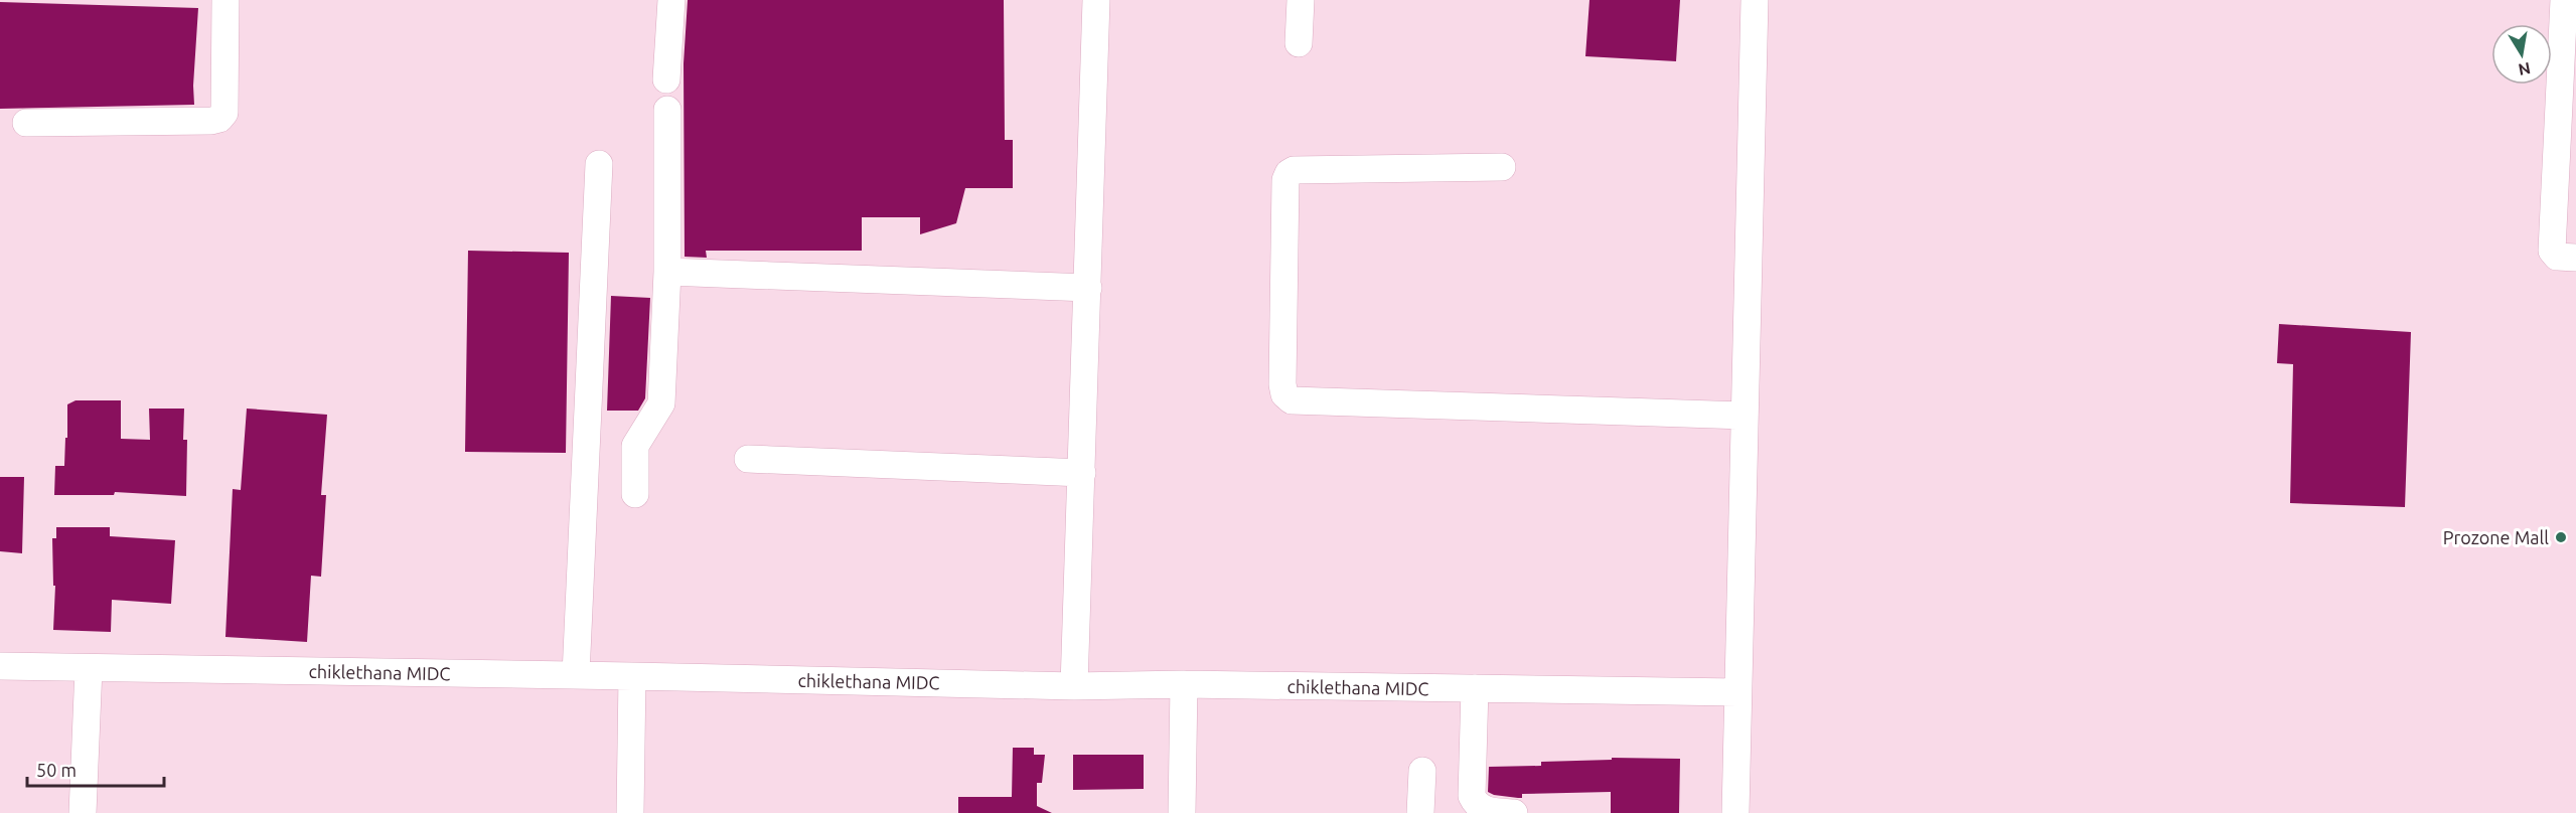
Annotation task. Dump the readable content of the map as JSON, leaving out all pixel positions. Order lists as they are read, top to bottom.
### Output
{
  "streets": {
    "street": ["chiklethana MIDC"]
  },
  "places": ["Prozone Mall"],
  "scale_bar": "50 m",
  "north": "bottom"
}
